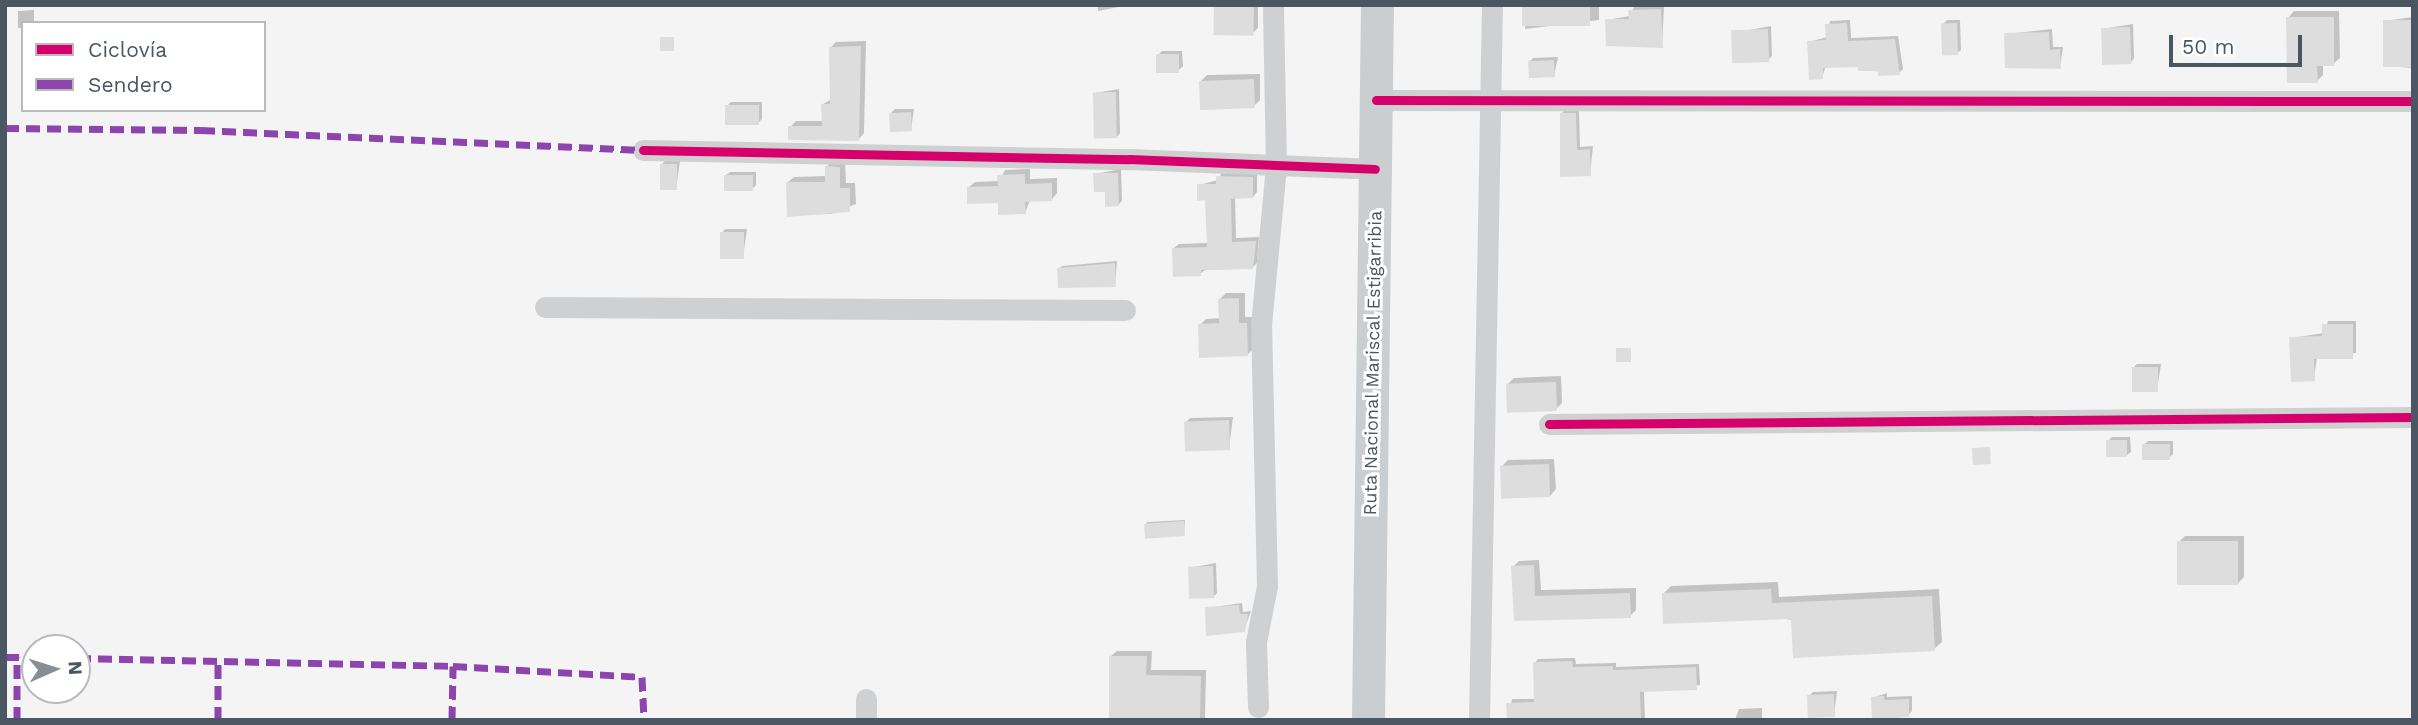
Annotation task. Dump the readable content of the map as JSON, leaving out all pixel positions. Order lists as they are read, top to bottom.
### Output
{
  "streets": {
    "main road": ["Ruta Nacional Mariscal Estigarribia"]
  },
  "legend": ["Ciclovía", "Sendero"],
  "scale_bar": "50 m",
  "north": "right"
}
